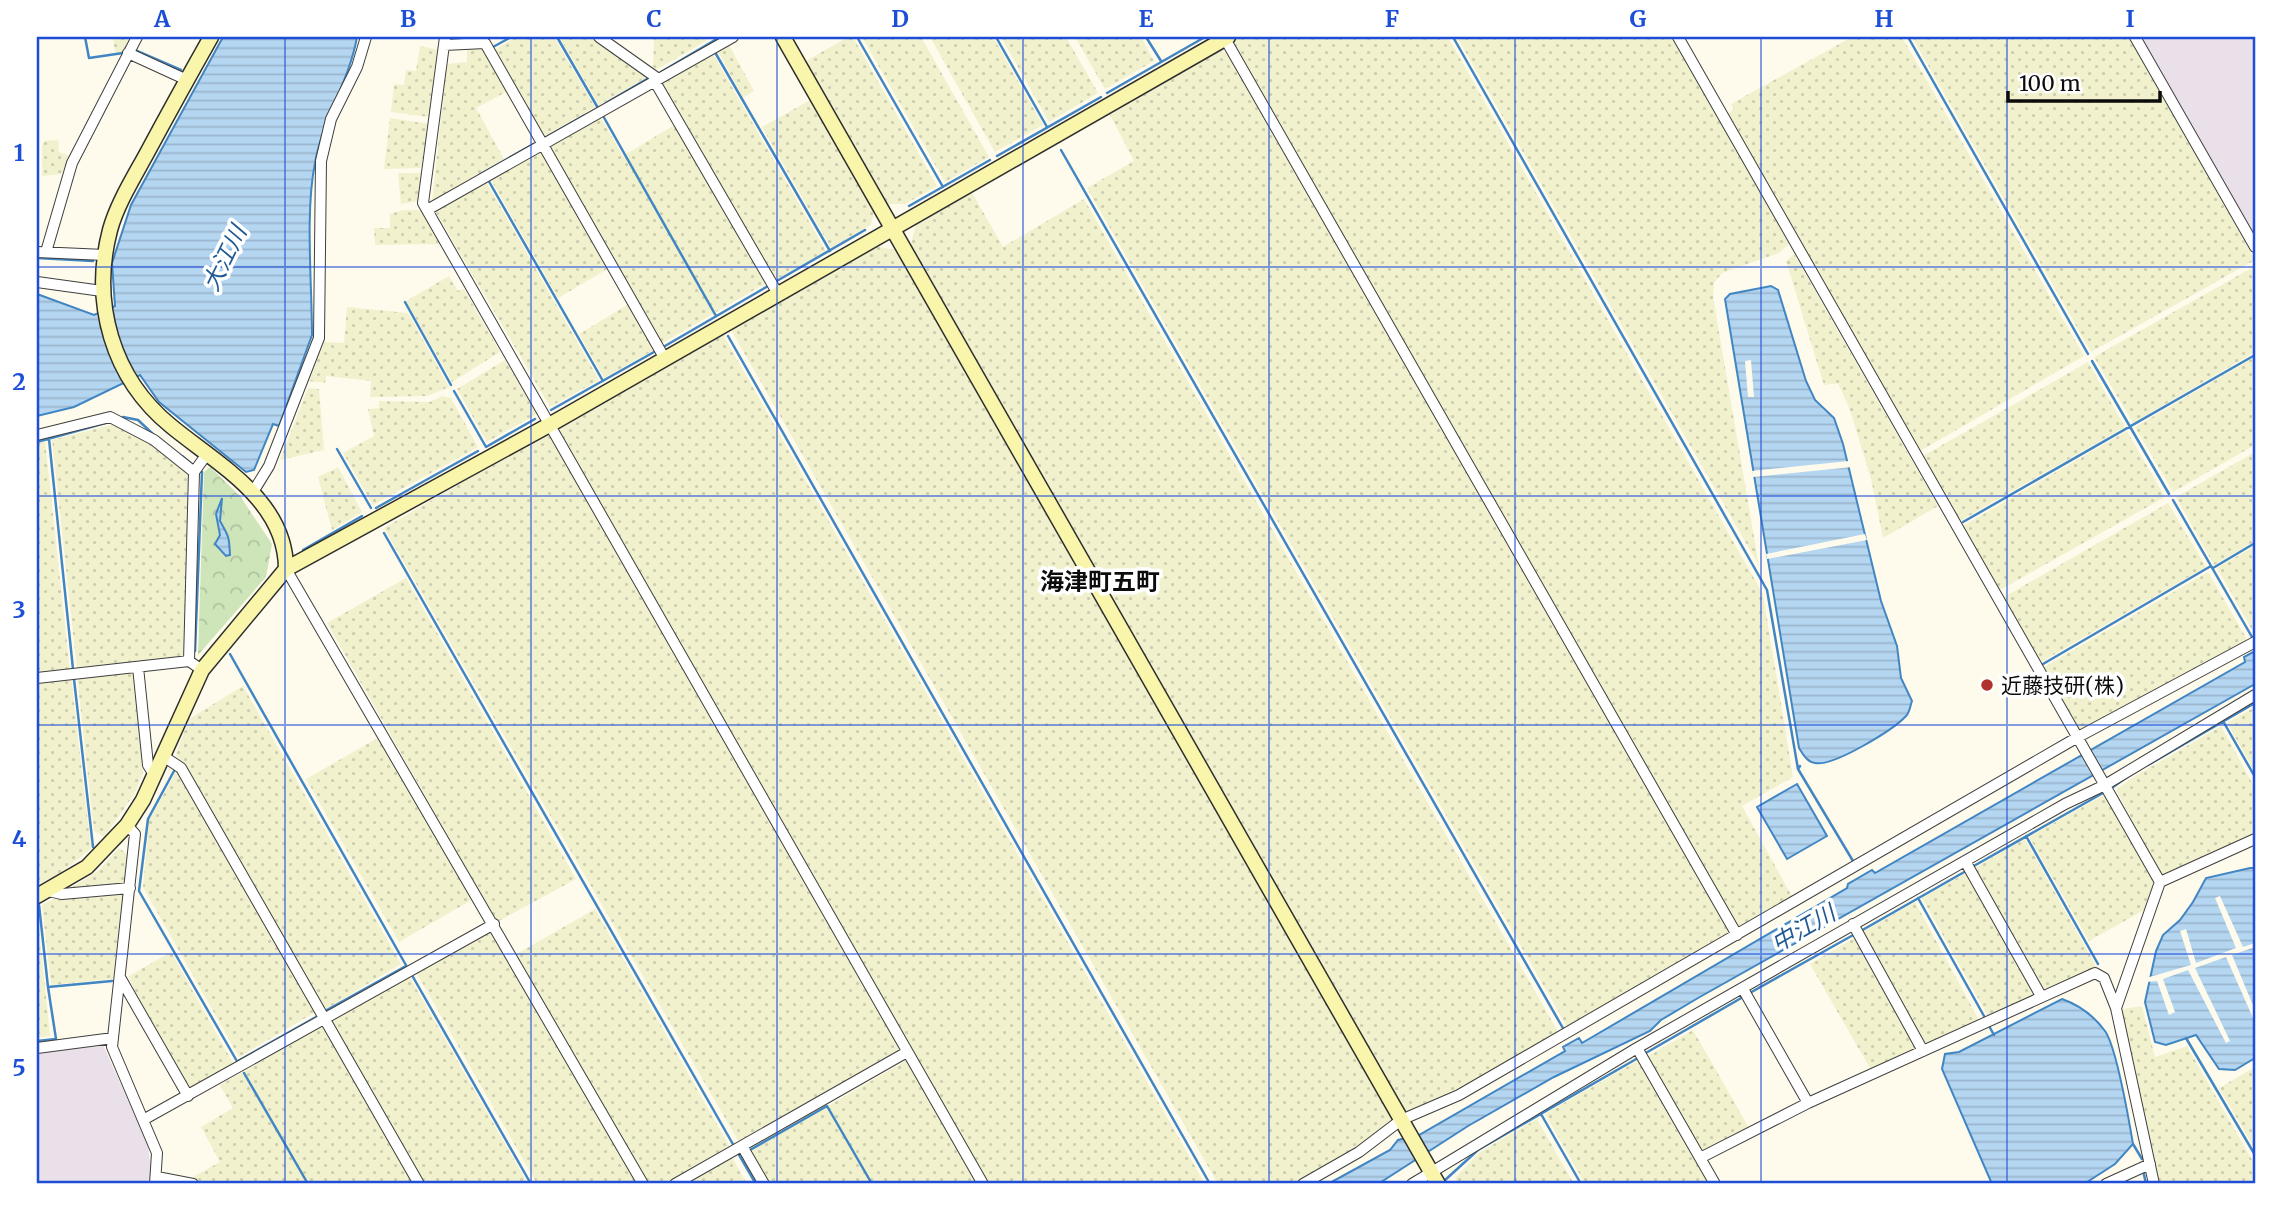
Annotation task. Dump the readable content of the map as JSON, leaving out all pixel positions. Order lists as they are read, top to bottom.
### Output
{
  "districts": ["海津町五町"],
  "water": ["大江川", "中江川"],
  "places": ["近藤技研(株)"],
  "scale_bar": "100 m",
  "grid": {
    "columns": [
      "A",
      "B",
      "C",
      "D",
      "E",
      "F",
      "G",
      "H",
      "I"
    ],
    "rows": [
      "1",
      "2",
      "3",
      "4",
      "5"
    ]
  }
}
